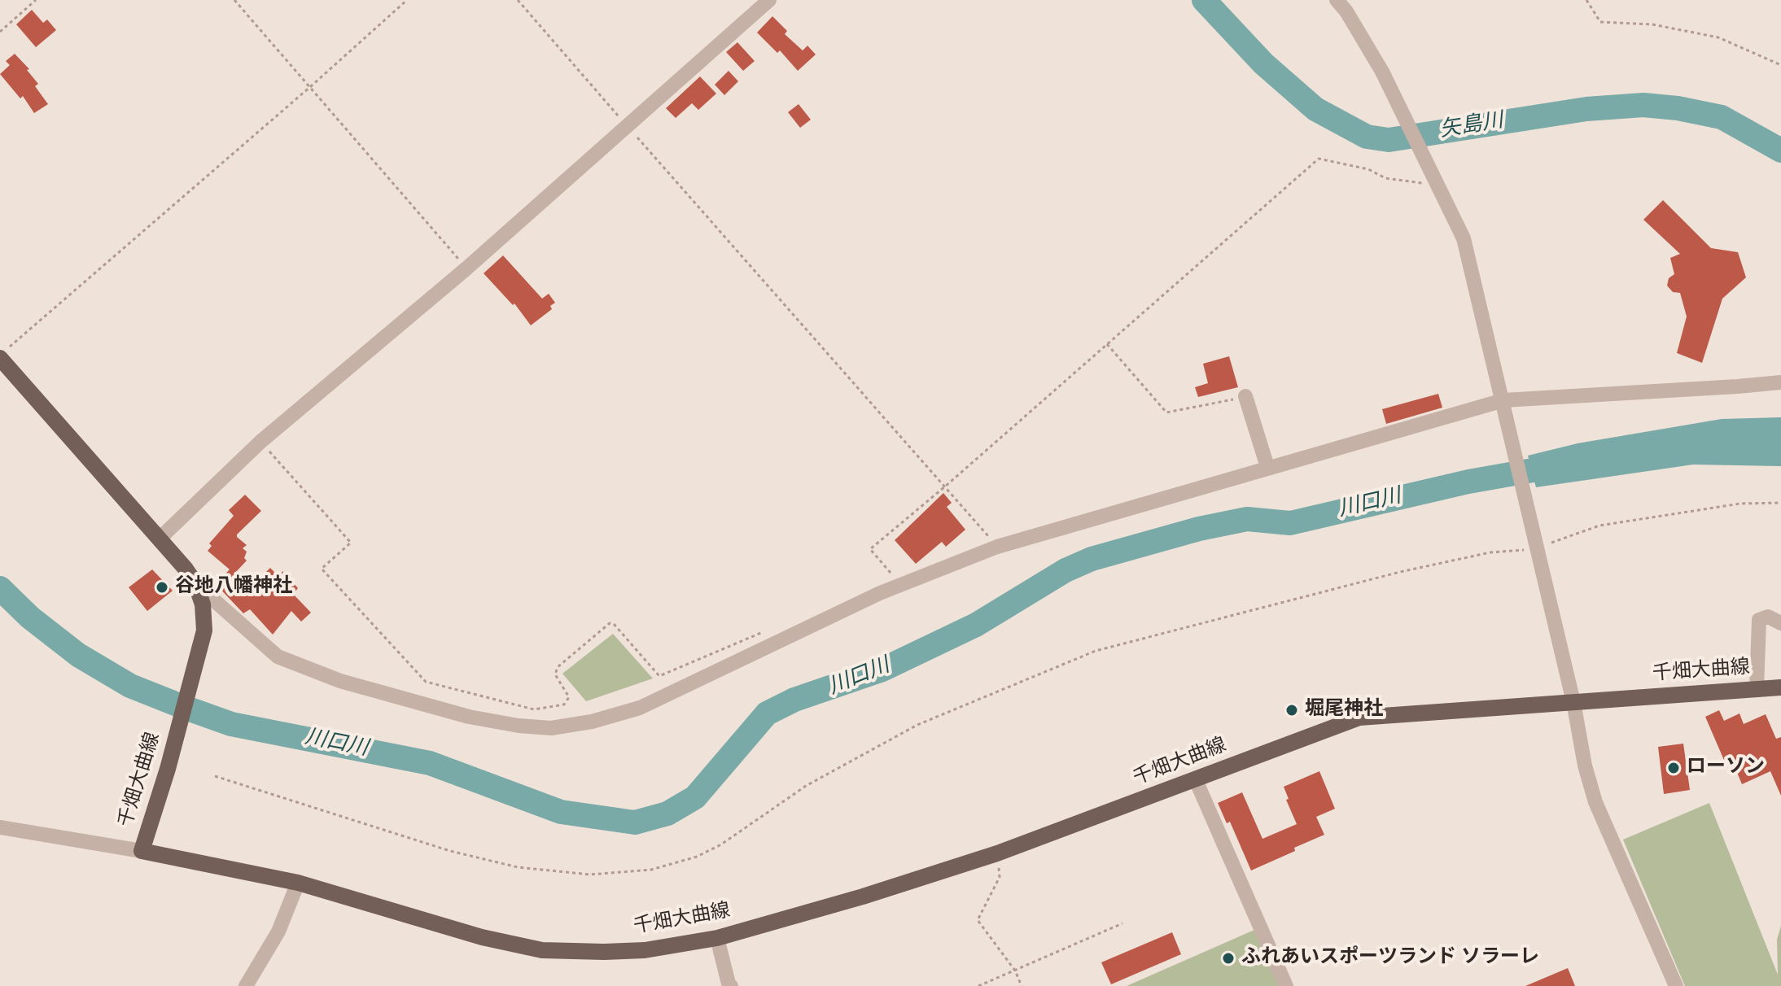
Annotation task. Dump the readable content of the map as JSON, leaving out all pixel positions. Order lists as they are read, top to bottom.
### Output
{
  "streets": {
    "main road": ["千畑大曲線"]
  },
  "water": ["矢島川", "川口川"],
  "places": [
    "谷地八幡神社",
    "堀尾神社",
    "ローソン",
    "ふれあいスポーツランド ソラーレ"
  ]
}
